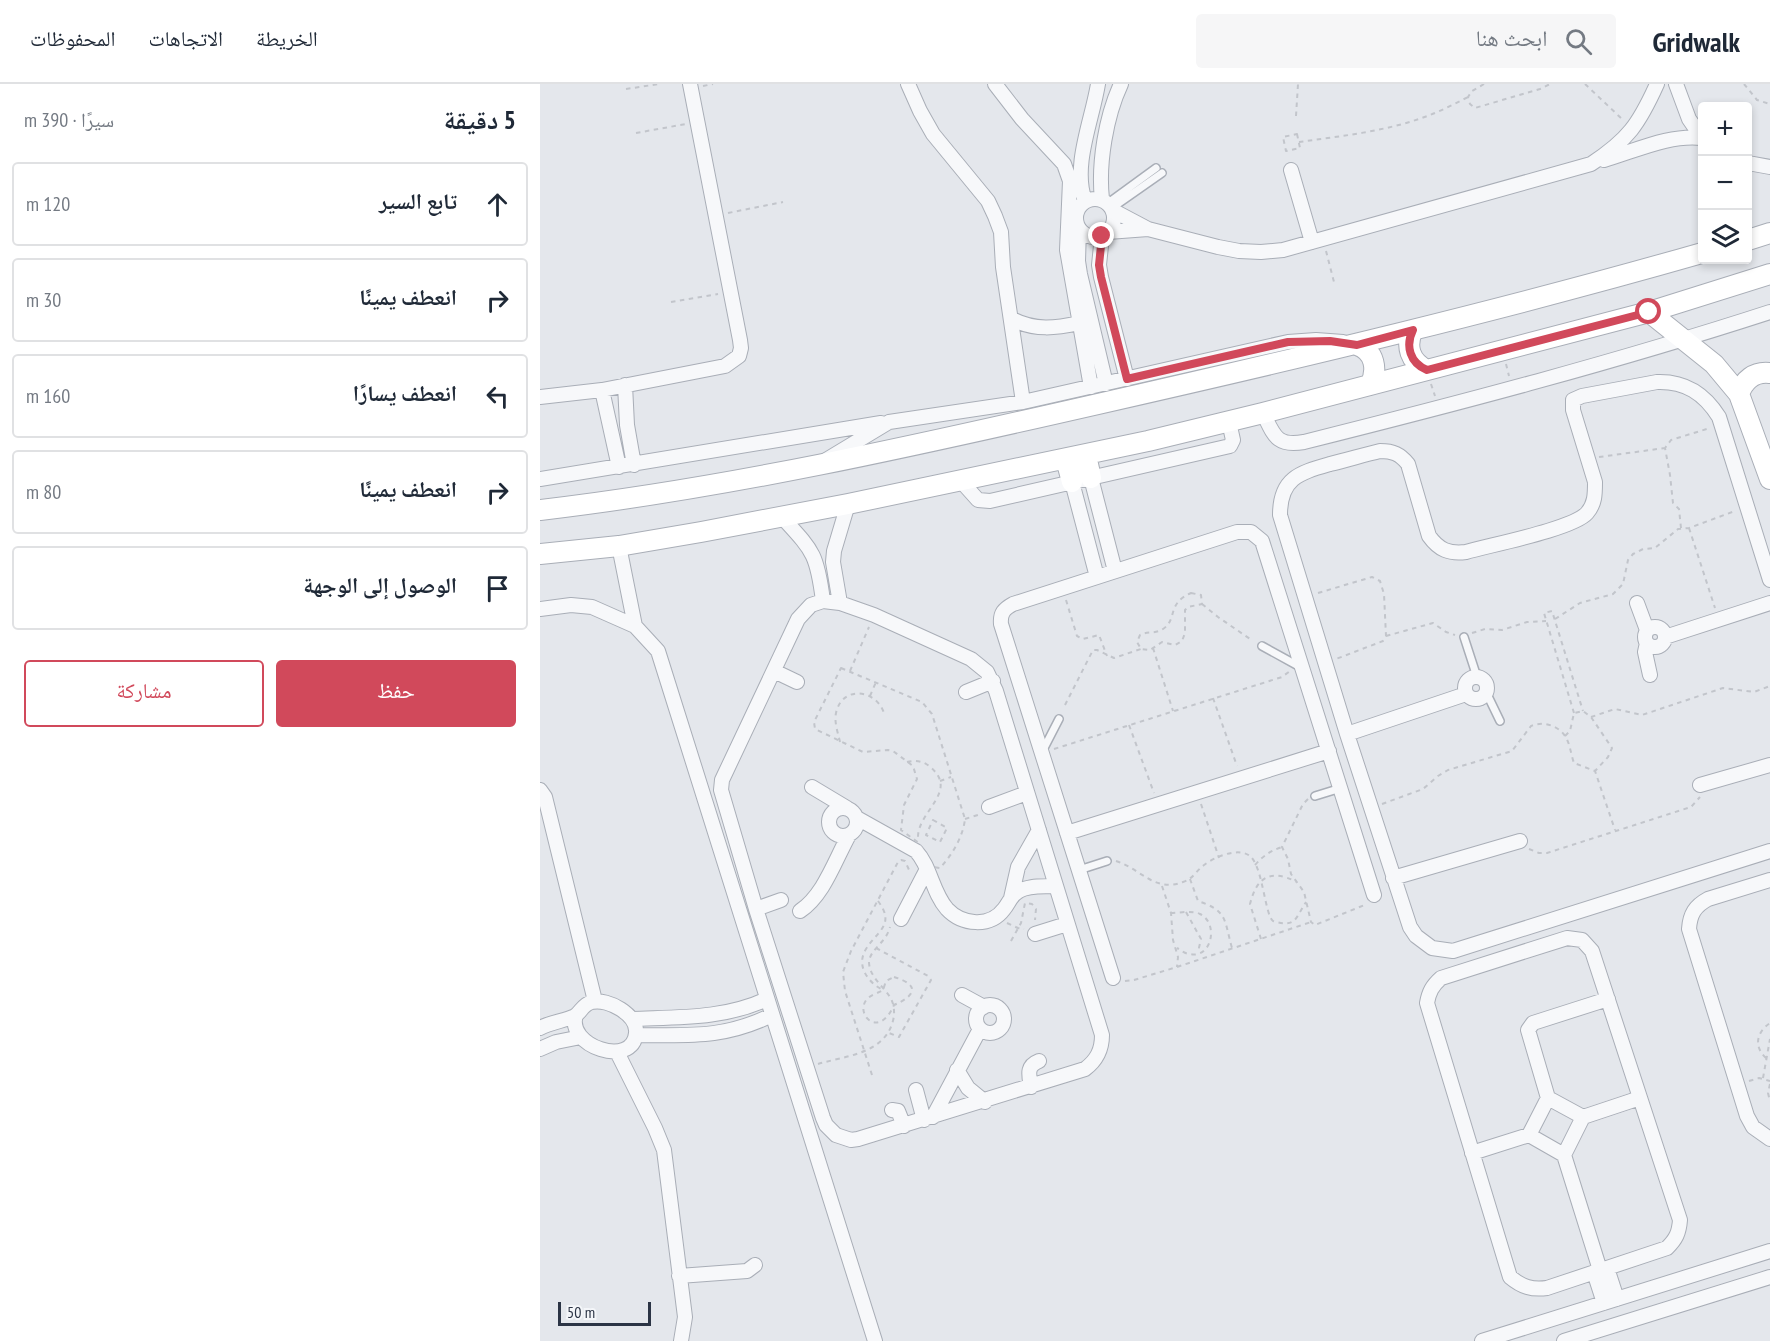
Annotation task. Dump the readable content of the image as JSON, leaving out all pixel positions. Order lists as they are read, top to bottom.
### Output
{
  "scale_bar": "50 m",
  "page": {
    "header": "Gridwalk",
    "search": "ابحث هنا",
    "nav": ["الخريطة", "الاتجاهات", "المحفوظات"],
    "heading": ["5 دقيقة", "سيرًا · 390 m"],
    "map_buttons": ["+", "−"],
    "list": [
      ["تابع السير", "120 m"],
      ["انعطف يمينًا", "30 m"],
      ["انعطف يسارًا", "160 m"],
      ["انعطف يمينًا", "80 m"],
      "الوصول إلى الوجهة"
    ],
    "buttons": ["حفظ", "مشاركة"],
    "scale": "50 m"
  }
}
